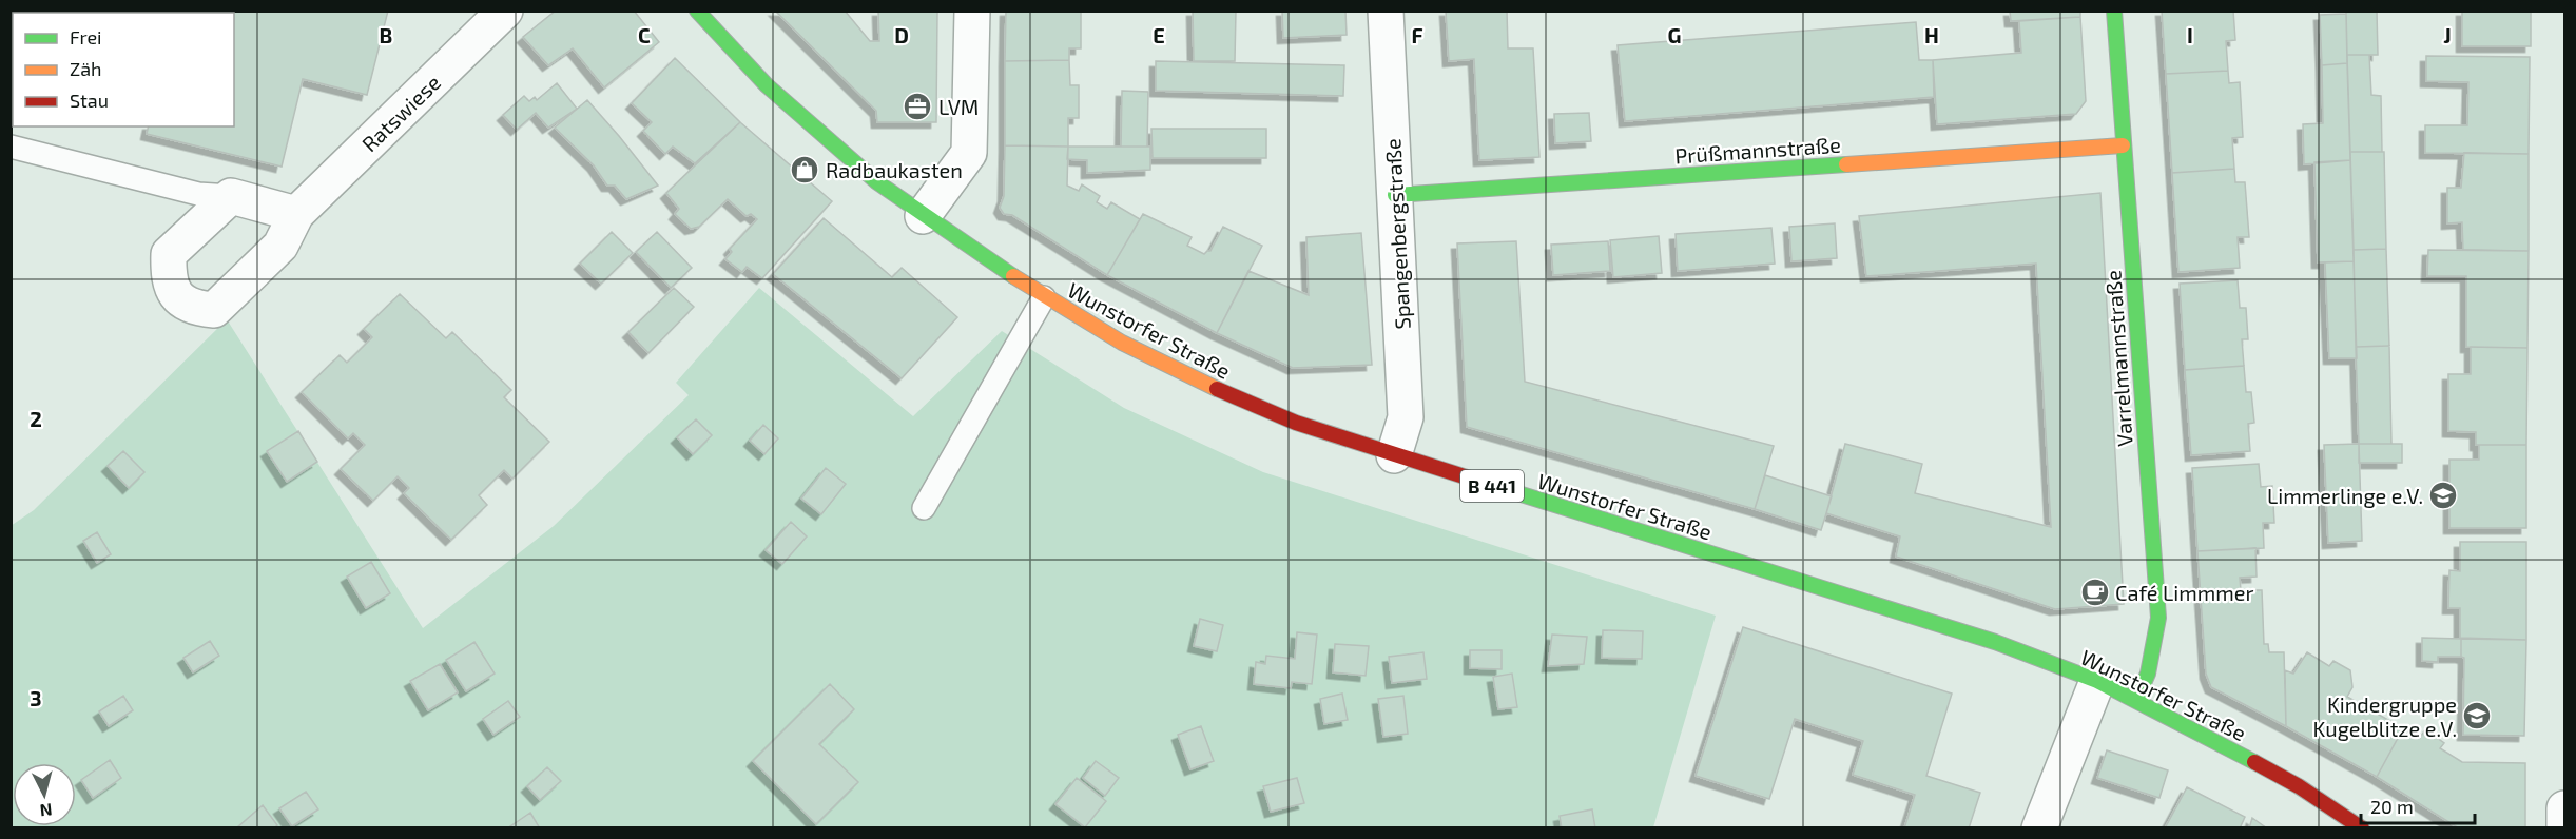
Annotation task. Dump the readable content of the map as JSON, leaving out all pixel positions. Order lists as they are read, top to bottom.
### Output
{
  "streets": {
    "main road": [
      "Prüßmannstraße",
      "Wunstorfer Straße",
      "Varrelmannstraße",
      "B 441"
    ],
    "street": ["Ratswiese", "Spangenbergstraße"]
  },
  "crossings": [
    ["Prüßmannstraße", "Spangenbergstraße"],
    ["Prüßmannstraße", "Varrelmannstraße"],
    ["Spangenbergstraße", "Wunstorfer Straße"],
    ["Wunstorfer Straße", "Varrelmannstraße"]
  ],
  "places": {
    "office": ["LVM"],
    "shop": ["Radbaukasten"],
    "school or university": ["Limmerlinge e.V.", "Kindergruppe Kugelblitze e.V."],
    "cafe": ["Café Limmmer"]
  },
  "legend": ["Frei", "Zäh", "Stau"],
  "scale_bar": "20 m",
  "north": "bottom",
  "grid": {
    "columns": [
      "B",
      "C",
      "D",
      "E",
      "F",
      "G",
      "H",
      "I",
      "J"
    ],
    "rows": ["2", "3"]
  }
}
